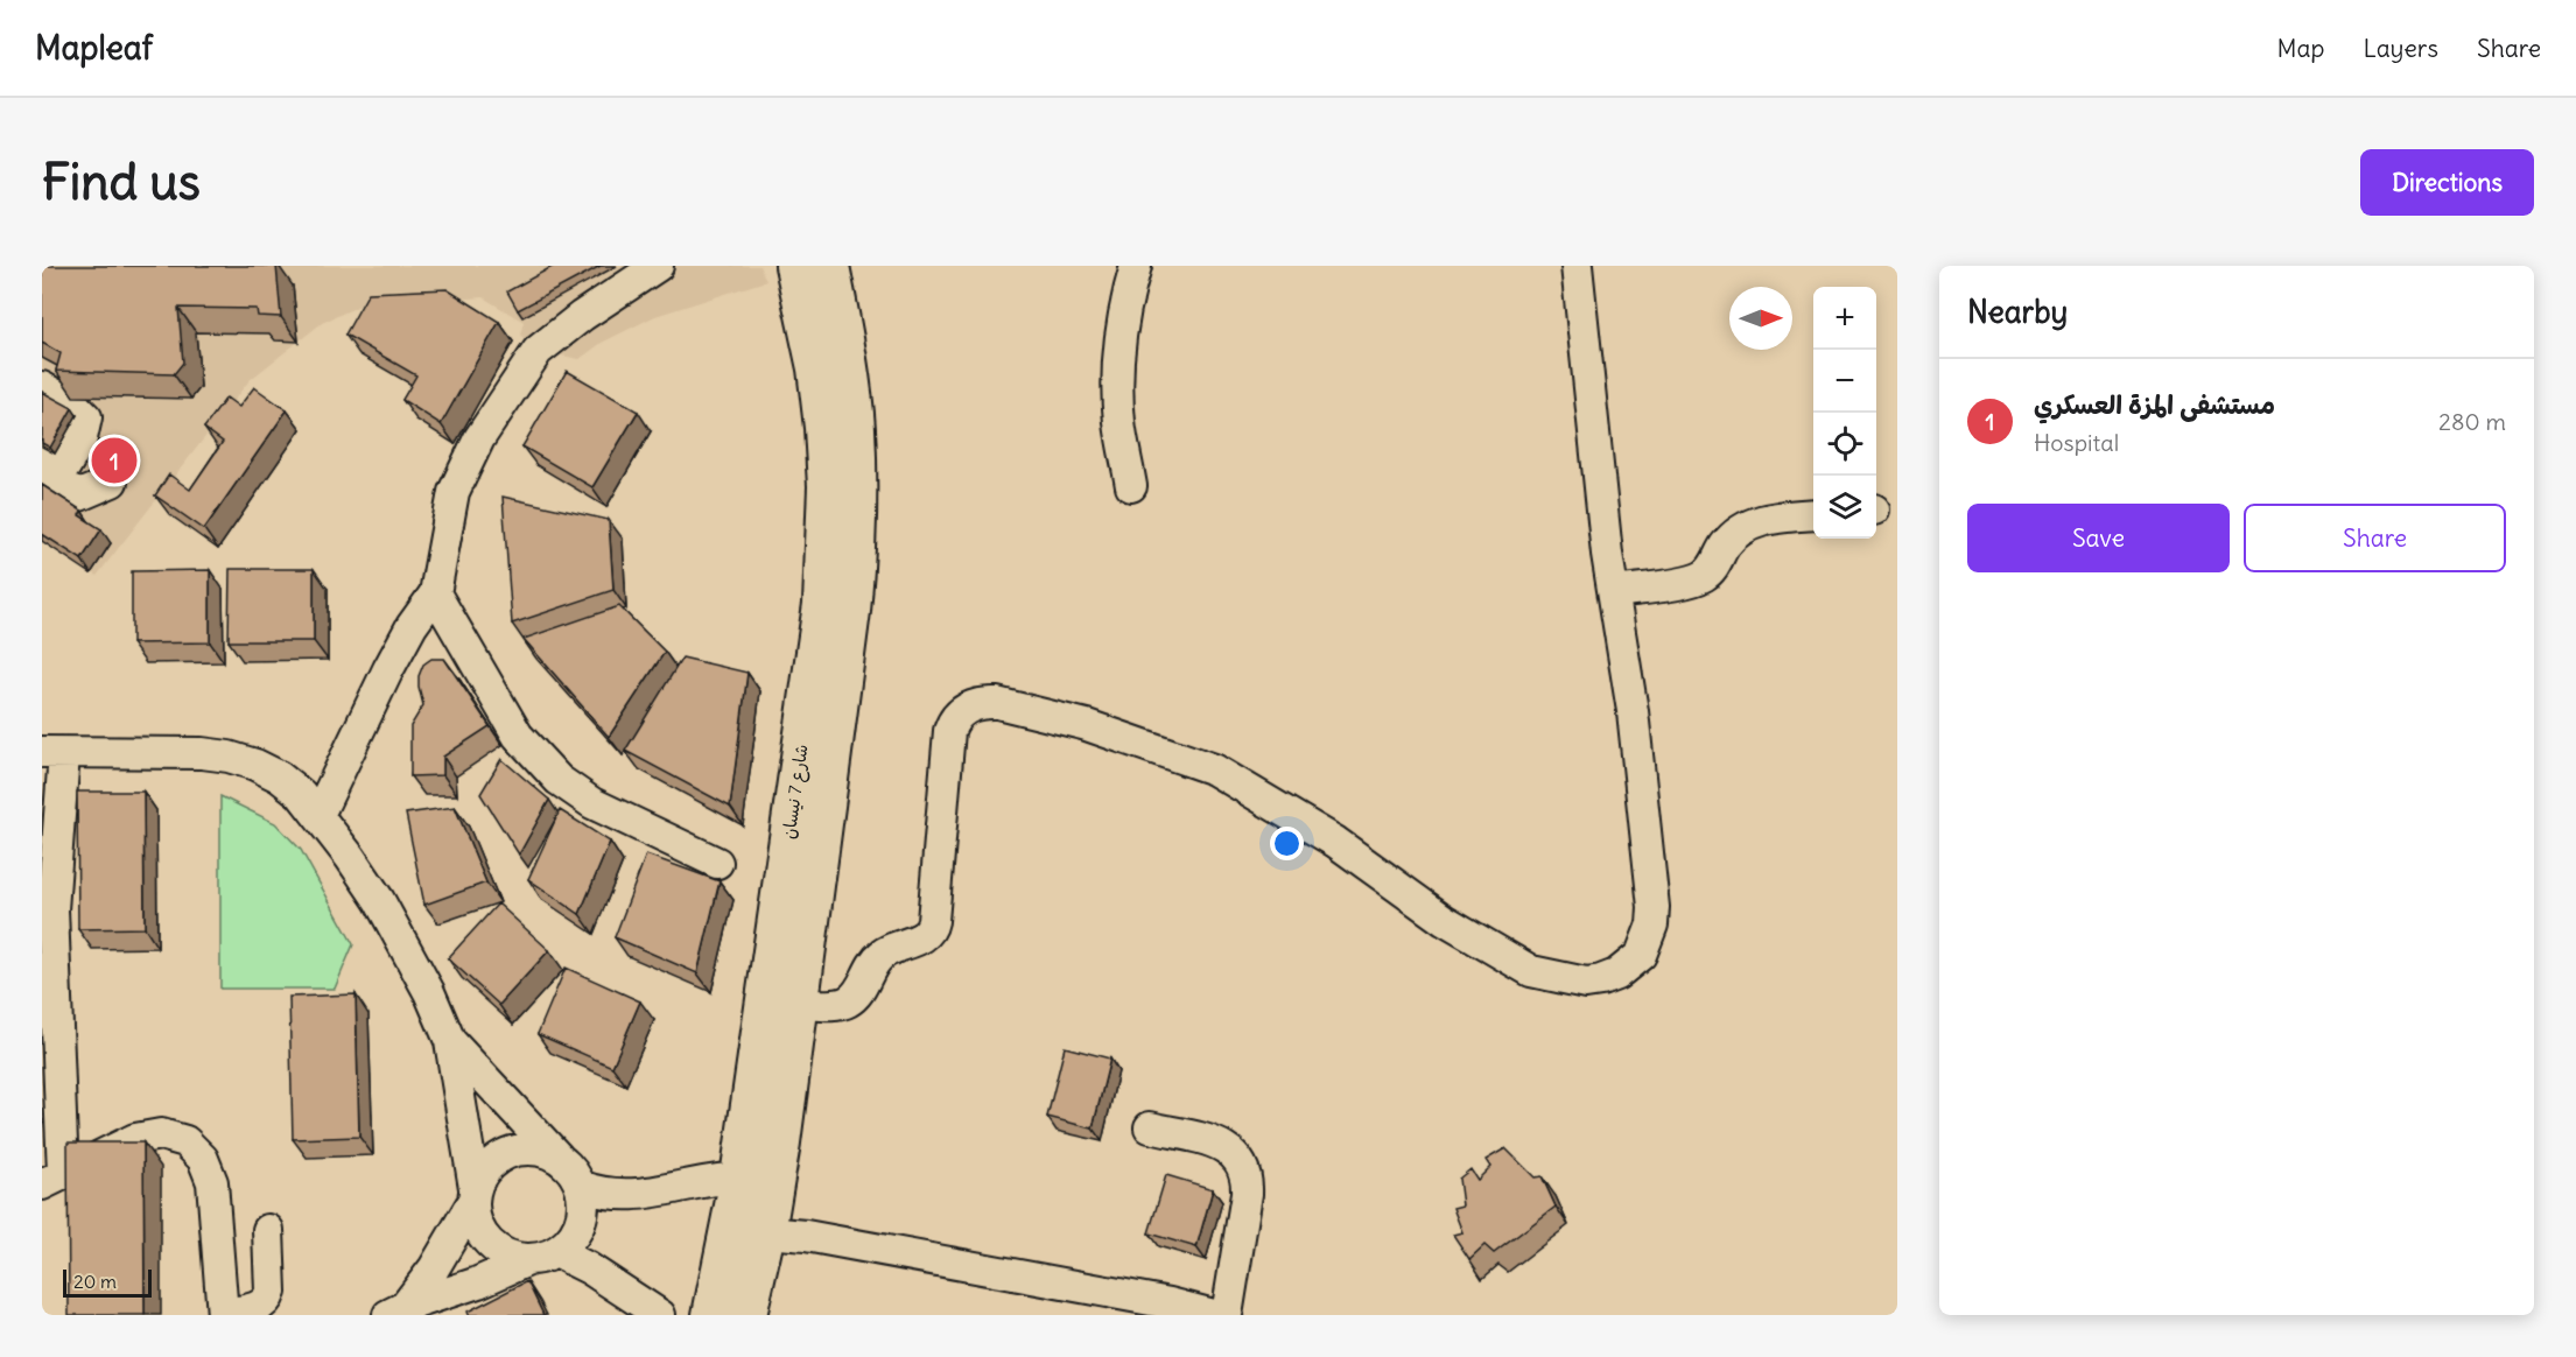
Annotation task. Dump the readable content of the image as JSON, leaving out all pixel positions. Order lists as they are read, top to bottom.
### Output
{
  "streets": {
    "main road": ["شارع 7 نيسان"]
  },
  "scale_bar": "20 m",
  "north": "right",
  "page": {
    "header": "Mapleaf",
    "nav": ["Map", "Layers", "Share"],
    "buttons": [
      "Directions",
      ["Save", "Share"]
    ],
    "title": "Find us",
    "heading": "Nearby",
    "map_buttons": ["+", "−"],
    "list": [
      {
        "mark": "1",
        "name": "مستشفى المزة العسكري",
        "note": "Hospital",
        "value": "280 m"
      }
    ],
    "pins": "1",
    "scale": "20 m"
  }
}
